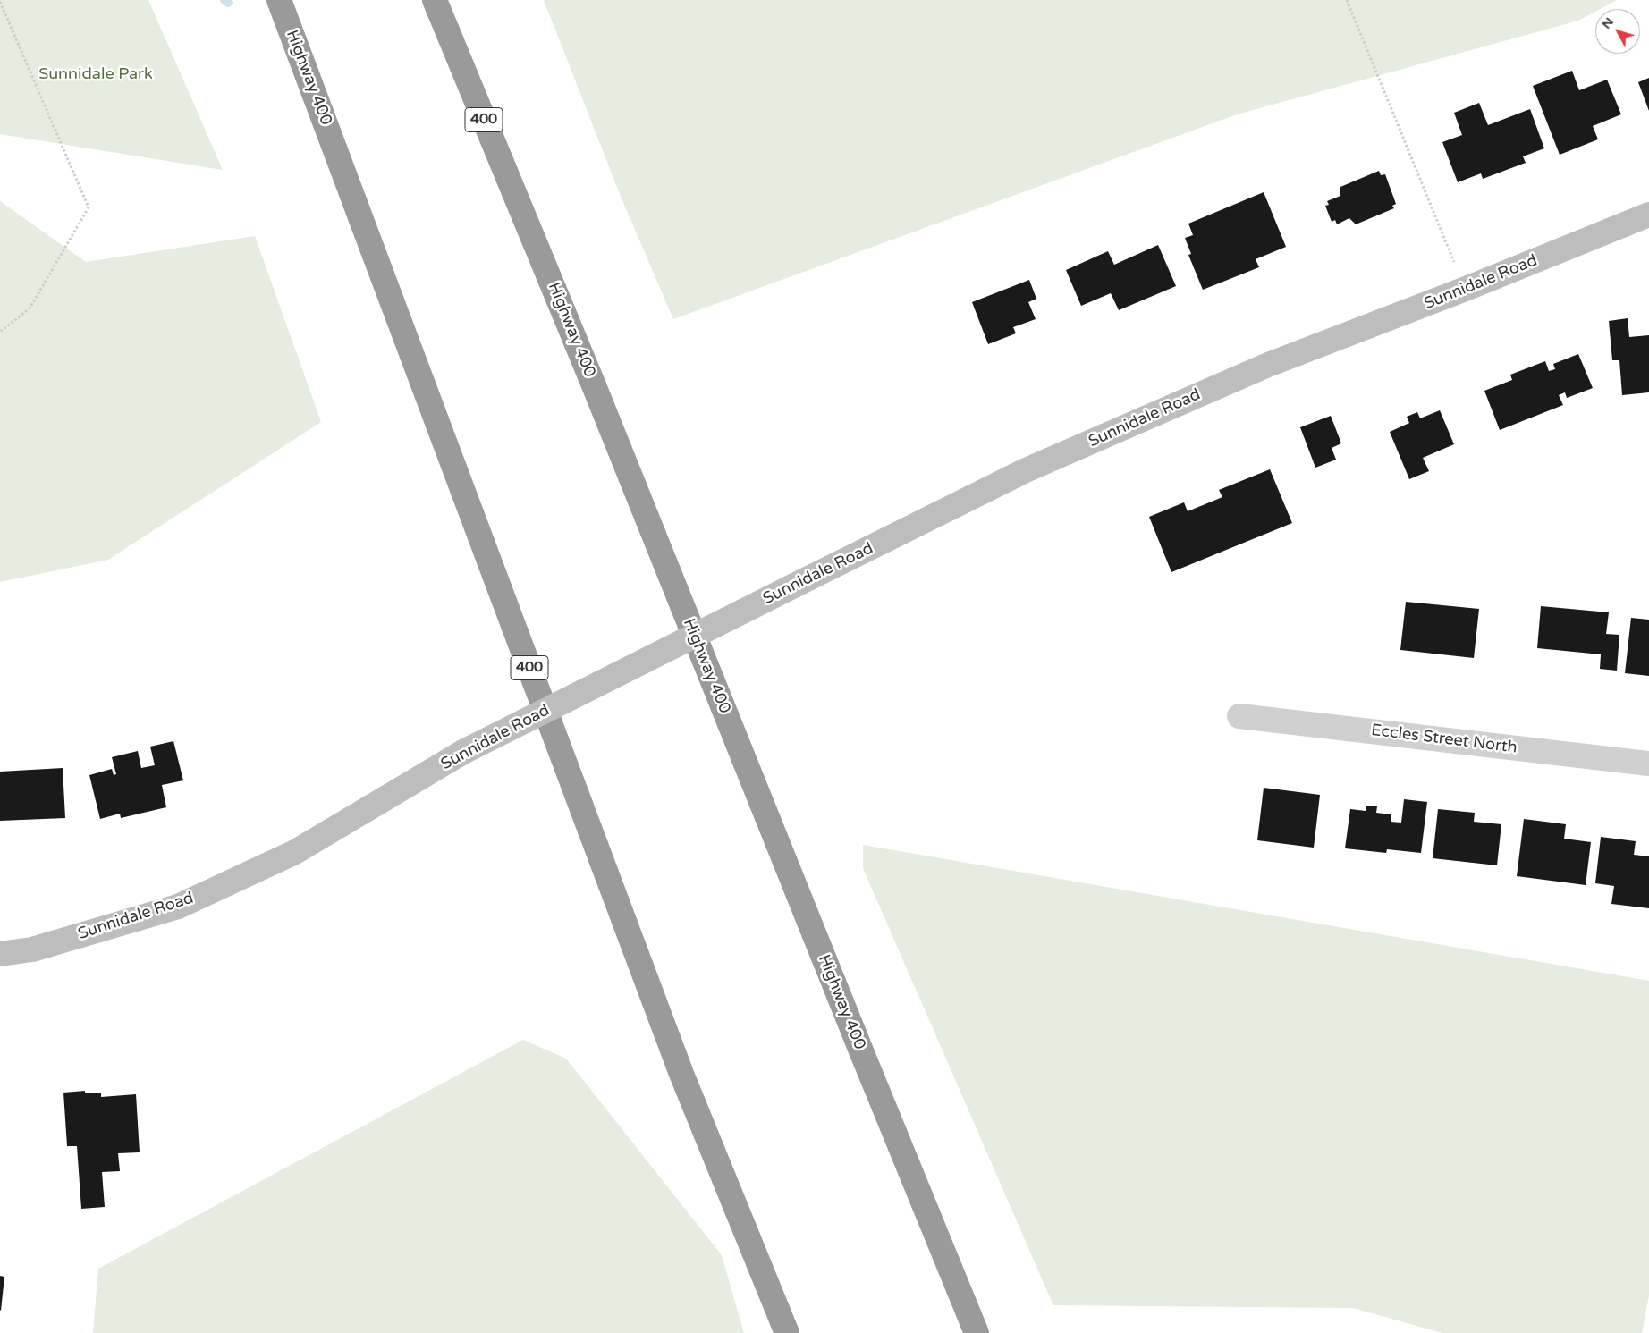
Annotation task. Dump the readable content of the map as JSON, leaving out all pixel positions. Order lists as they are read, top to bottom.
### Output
{
  "streets": {
    "highway": ["Highway 400", "400"],
    "main road": ["Sunnidale Road"],
    "street": ["Eccles Street North"]
  },
  "parks": ["Sunnidale Park"],
  "north": "top left"
}
